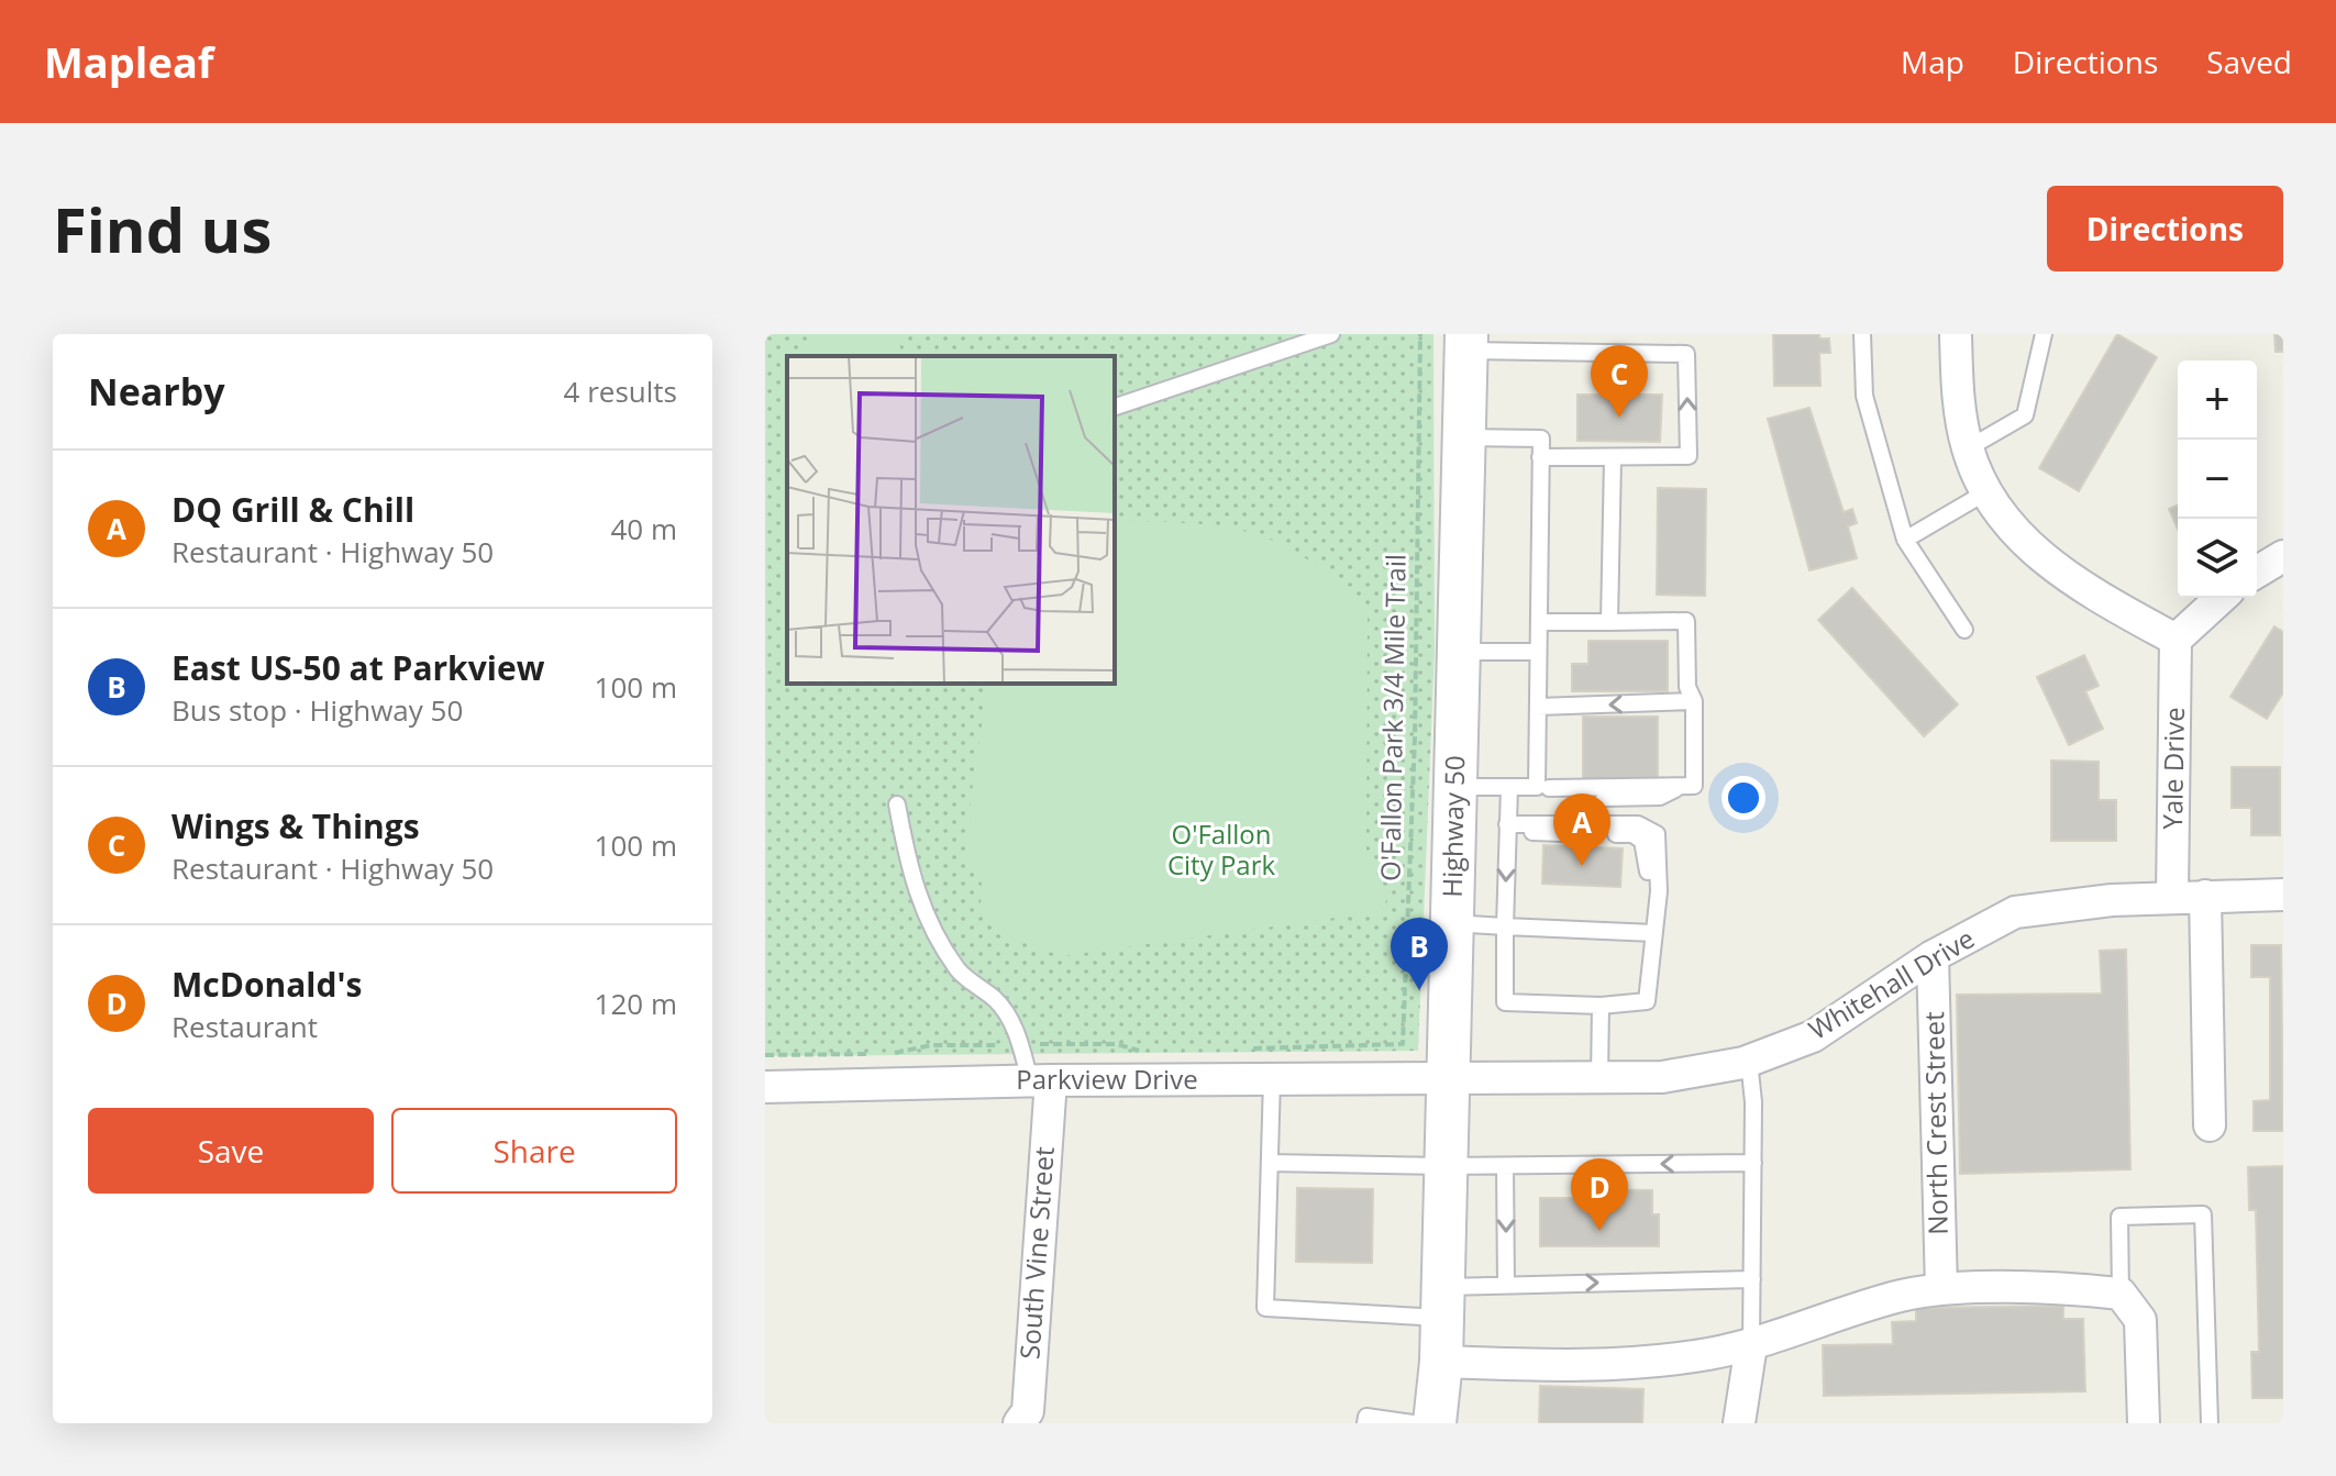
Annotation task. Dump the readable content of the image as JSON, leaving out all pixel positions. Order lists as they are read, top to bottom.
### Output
{
  "streets": {
    "main road": ["Highway 50"],
    "street": [
      "Yale Drive",
      "Whitehall Drive",
      "Parkview Drive",
      "North Crest Street",
      "South Vine Street"
    ],
    "path": ["O'Fallon Park 3/4 Mile Trail"]
  },
  "crossings": [
    ["Yale Drive", "Whitehall Drive"],
    ["Highway 50", "Whitehall Drive"],
    ["Highway 50", "Parkview Drive"],
    ["Whitehall Drive", "Parkview Drive"],
    ["Whitehall Drive", "North Crest Street"],
    ["Parkview Drive", "South Vine Street"]
  ],
  "parks": ["O'Fallon City Park"],
  "page": {
    "header": "Mapleaf",
    "nav": ["Map", "Directions", "Saved"],
    "buttons": [
      "Directions",
      ["Save", "Share"]
    ],
    "title": "Find us",
    "heading": ["Nearby", "4 results"],
    "pins": [
      "C",
      "A",
      "B",
      "D"
    ],
    "map_buttons": ["+", "−"],
    "list": [
      {
        "mark": "A",
        "name": "DQ Grill & Chill",
        "note": "Restaurant · Highway 50",
        "value": "40 m"
      },
      {
        "mark": "B",
        "name": "East US-50 at Parkview",
        "note": "Bus stop · Highway 50",
        "value": "100 m"
      },
      {
        "mark": "C",
        "name": "Wings & Things",
        "note": "Restaurant · Highway 50",
        "value": "100 m"
      },
      {
        "mark": "D",
        "name": "McDonald's",
        "note": "Restaurant",
        "value": "120 m"
      }
    ]
  }
}
